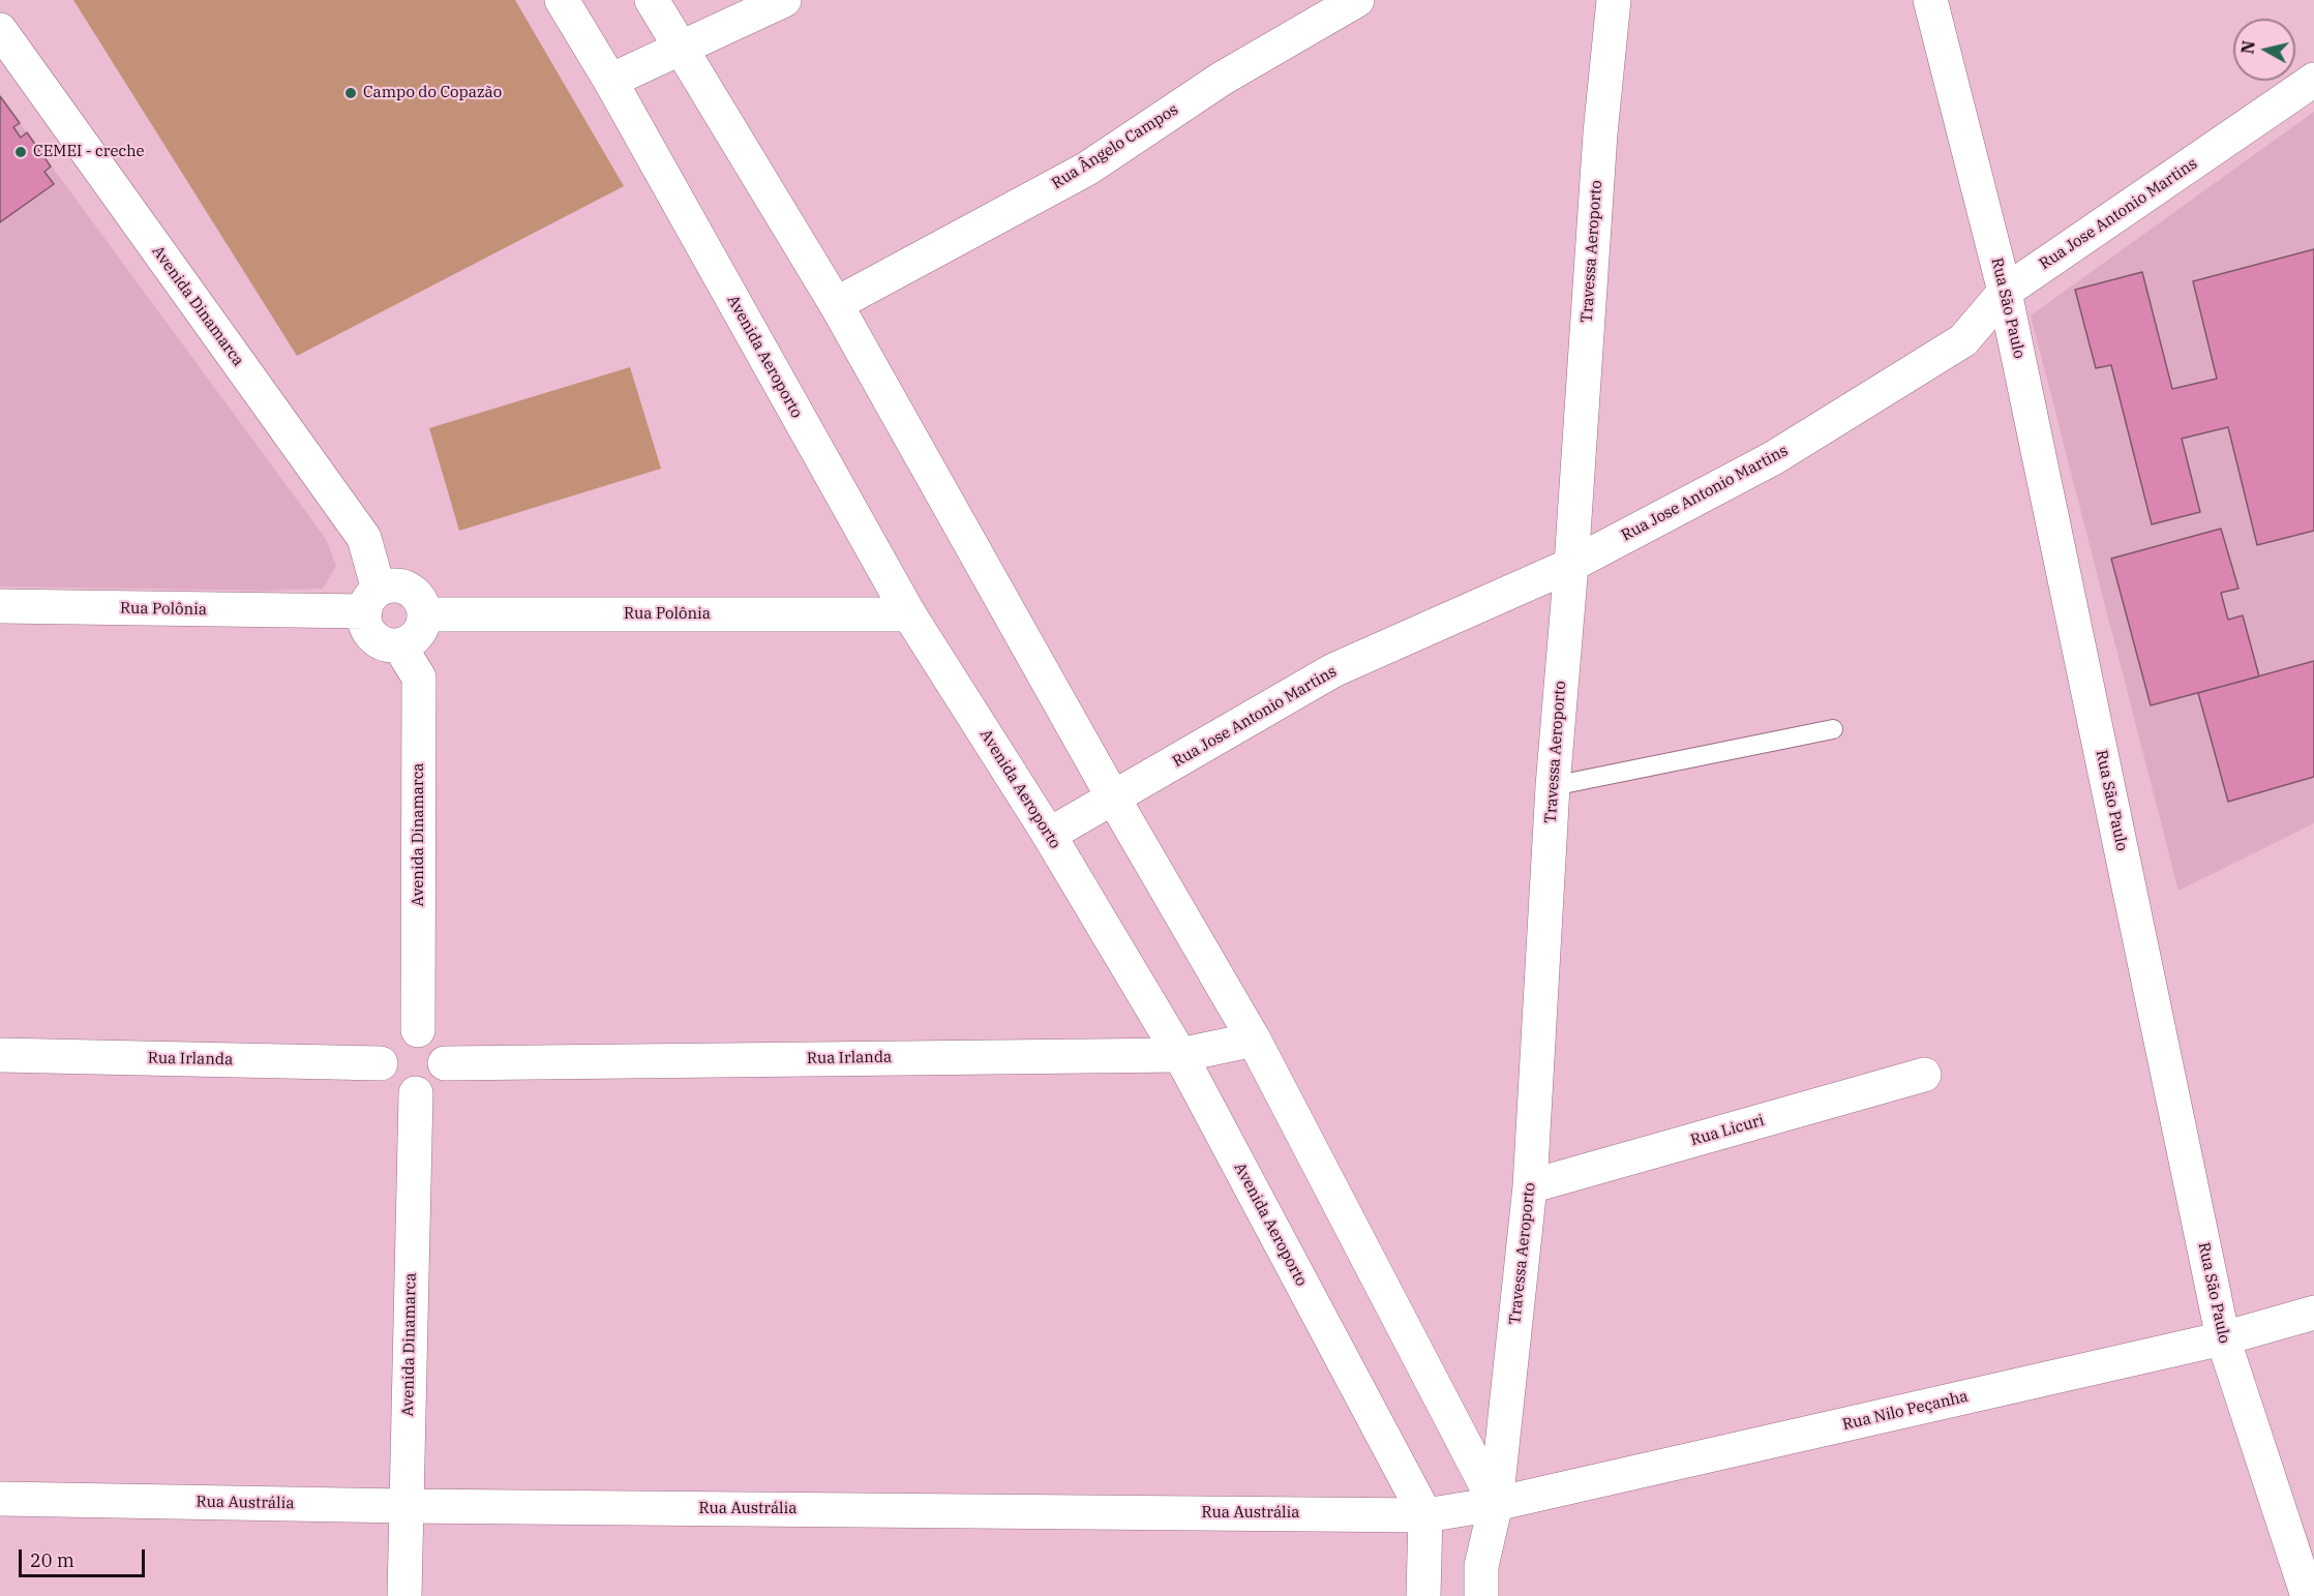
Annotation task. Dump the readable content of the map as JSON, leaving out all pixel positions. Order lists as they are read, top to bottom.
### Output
{
  "streets": {
    "street": [
      "Rua Ângelo Campos",
      "Rua Jose Antonio Martins",
      "Travessa Aeroporto",
      "Avenida Dinamarca",
      "Rua São Paulo",
      "Avenida Aeroporto",
      "Rua Polônia",
      "Rua Irlanda",
      "Rua Licuri",
      "Rua Nilo Peçanha",
      "Rua Austrália"
    ]
  },
  "crossings": [
    ["Rua Jose Antonio Martins", "Travessa Aeroporto"],
    ["Rua Jose Antonio Martins", "Rua São Paulo"],
    ["Rua Jose Antonio Martins", "Avenida Aeroporto"],
    ["Travessa Aeroporto", "Rua Licuri"],
    ["Travessa Aeroporto", "Rua Nilo Peçanha"],
    ["Travessa Aeroporto", "Rua Austrália"],
    ["Avenida Dinamarca", "Rua Polônia"],
    ["Avenida Dinamarca", "Rua Irlanda"],
    ["Avenida Dinamarca", "Rua Austrália"],
    ["Rua São Paulo", "Rua Nilo Peçanha"],
    ["Avenida Aeroporto", "Rua Polônia"],
    ["Avenida Aeroporto", "Rua Irlanda"],
    ["Avenida Aeroporto", "Rua Austrália"],
    ["Rua Nilo Peçanha", "Rua Austrália"]
  ],
  "places": ["Campo do Copazão", "CEMEI - creche"],
  "scale_bar": "20 m",
  "north": "left"
}
